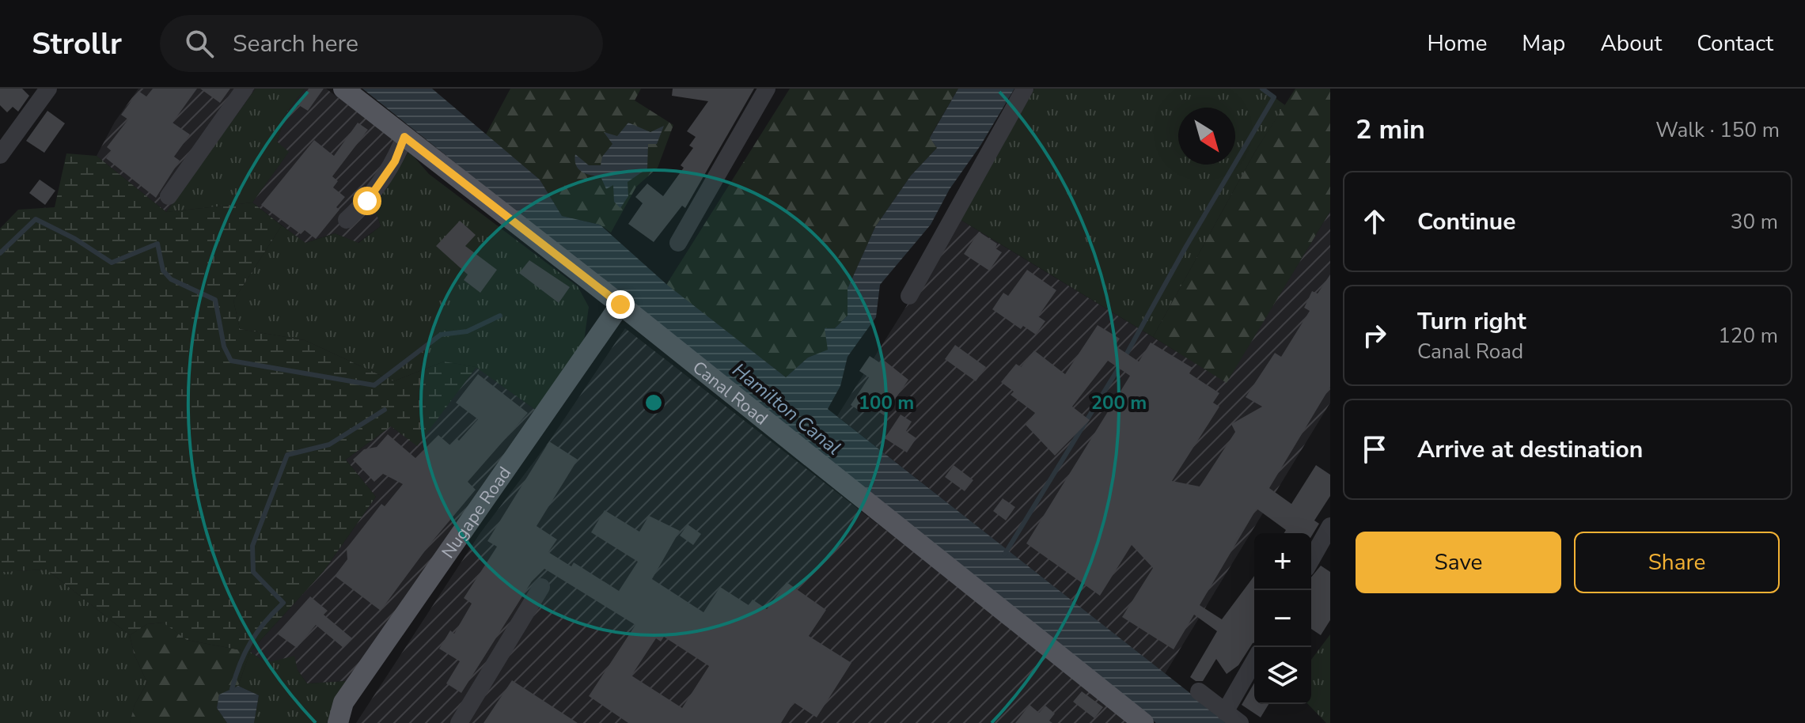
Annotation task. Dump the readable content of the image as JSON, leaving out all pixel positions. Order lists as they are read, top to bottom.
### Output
{
  "streets": {
    "main road": ["Canal Road", "Nugape Road"]
  },
  "crossings": [
    ["Canal Road", "Nugape Road"]
  ],
  "water": ["Hamilton Canal"],
  "north": "bottom right",
  "page": {
    "header": "Strollr",
    "search": "Search here",
    "nav": [
      "Home",
      "Map",
      "About",
      "Contact"
    ],
    "heading": ["2 min", "Walk · 150 m"],
    "list": [
      ["Continue", "30 m"],
      ["Turn right", "Canal Road", "120 m"],
      "Arrive at destination"
    ],
    "buttons": ["Save", "Share"],
    "map_buttons": ["+", "−"]
  },
  "rings": ["100 m", "200 m"]
}
